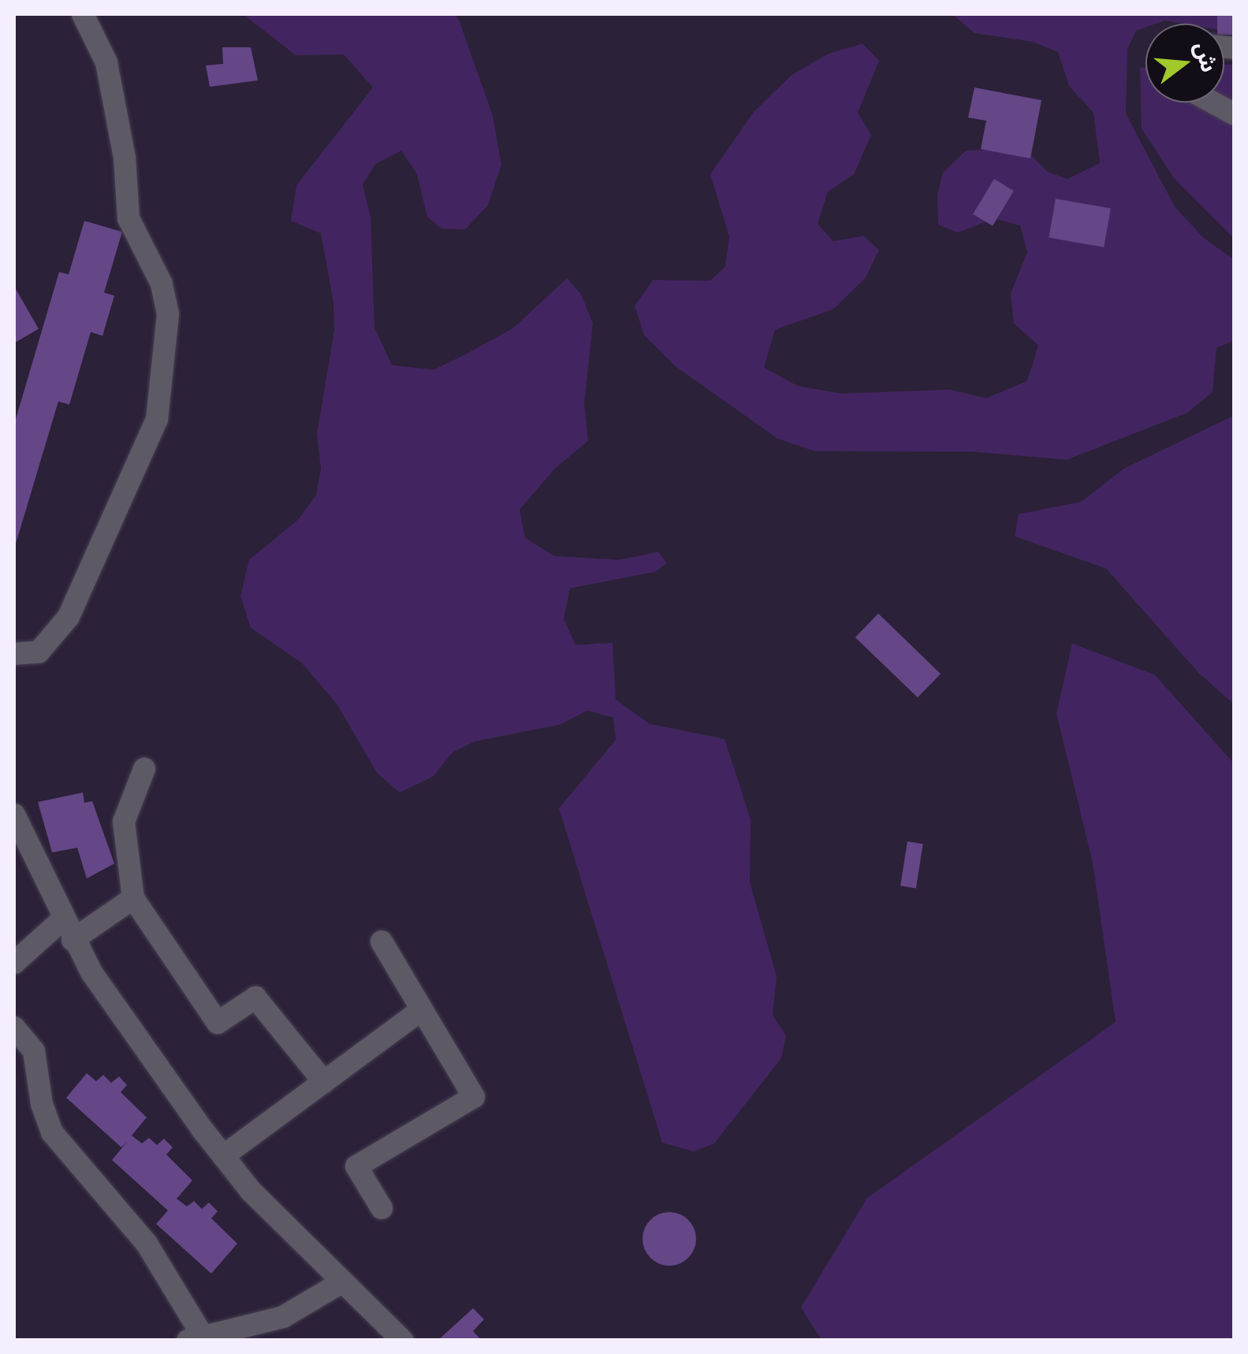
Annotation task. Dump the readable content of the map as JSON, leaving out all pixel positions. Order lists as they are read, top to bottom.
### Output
{
  "north": "right"
}
